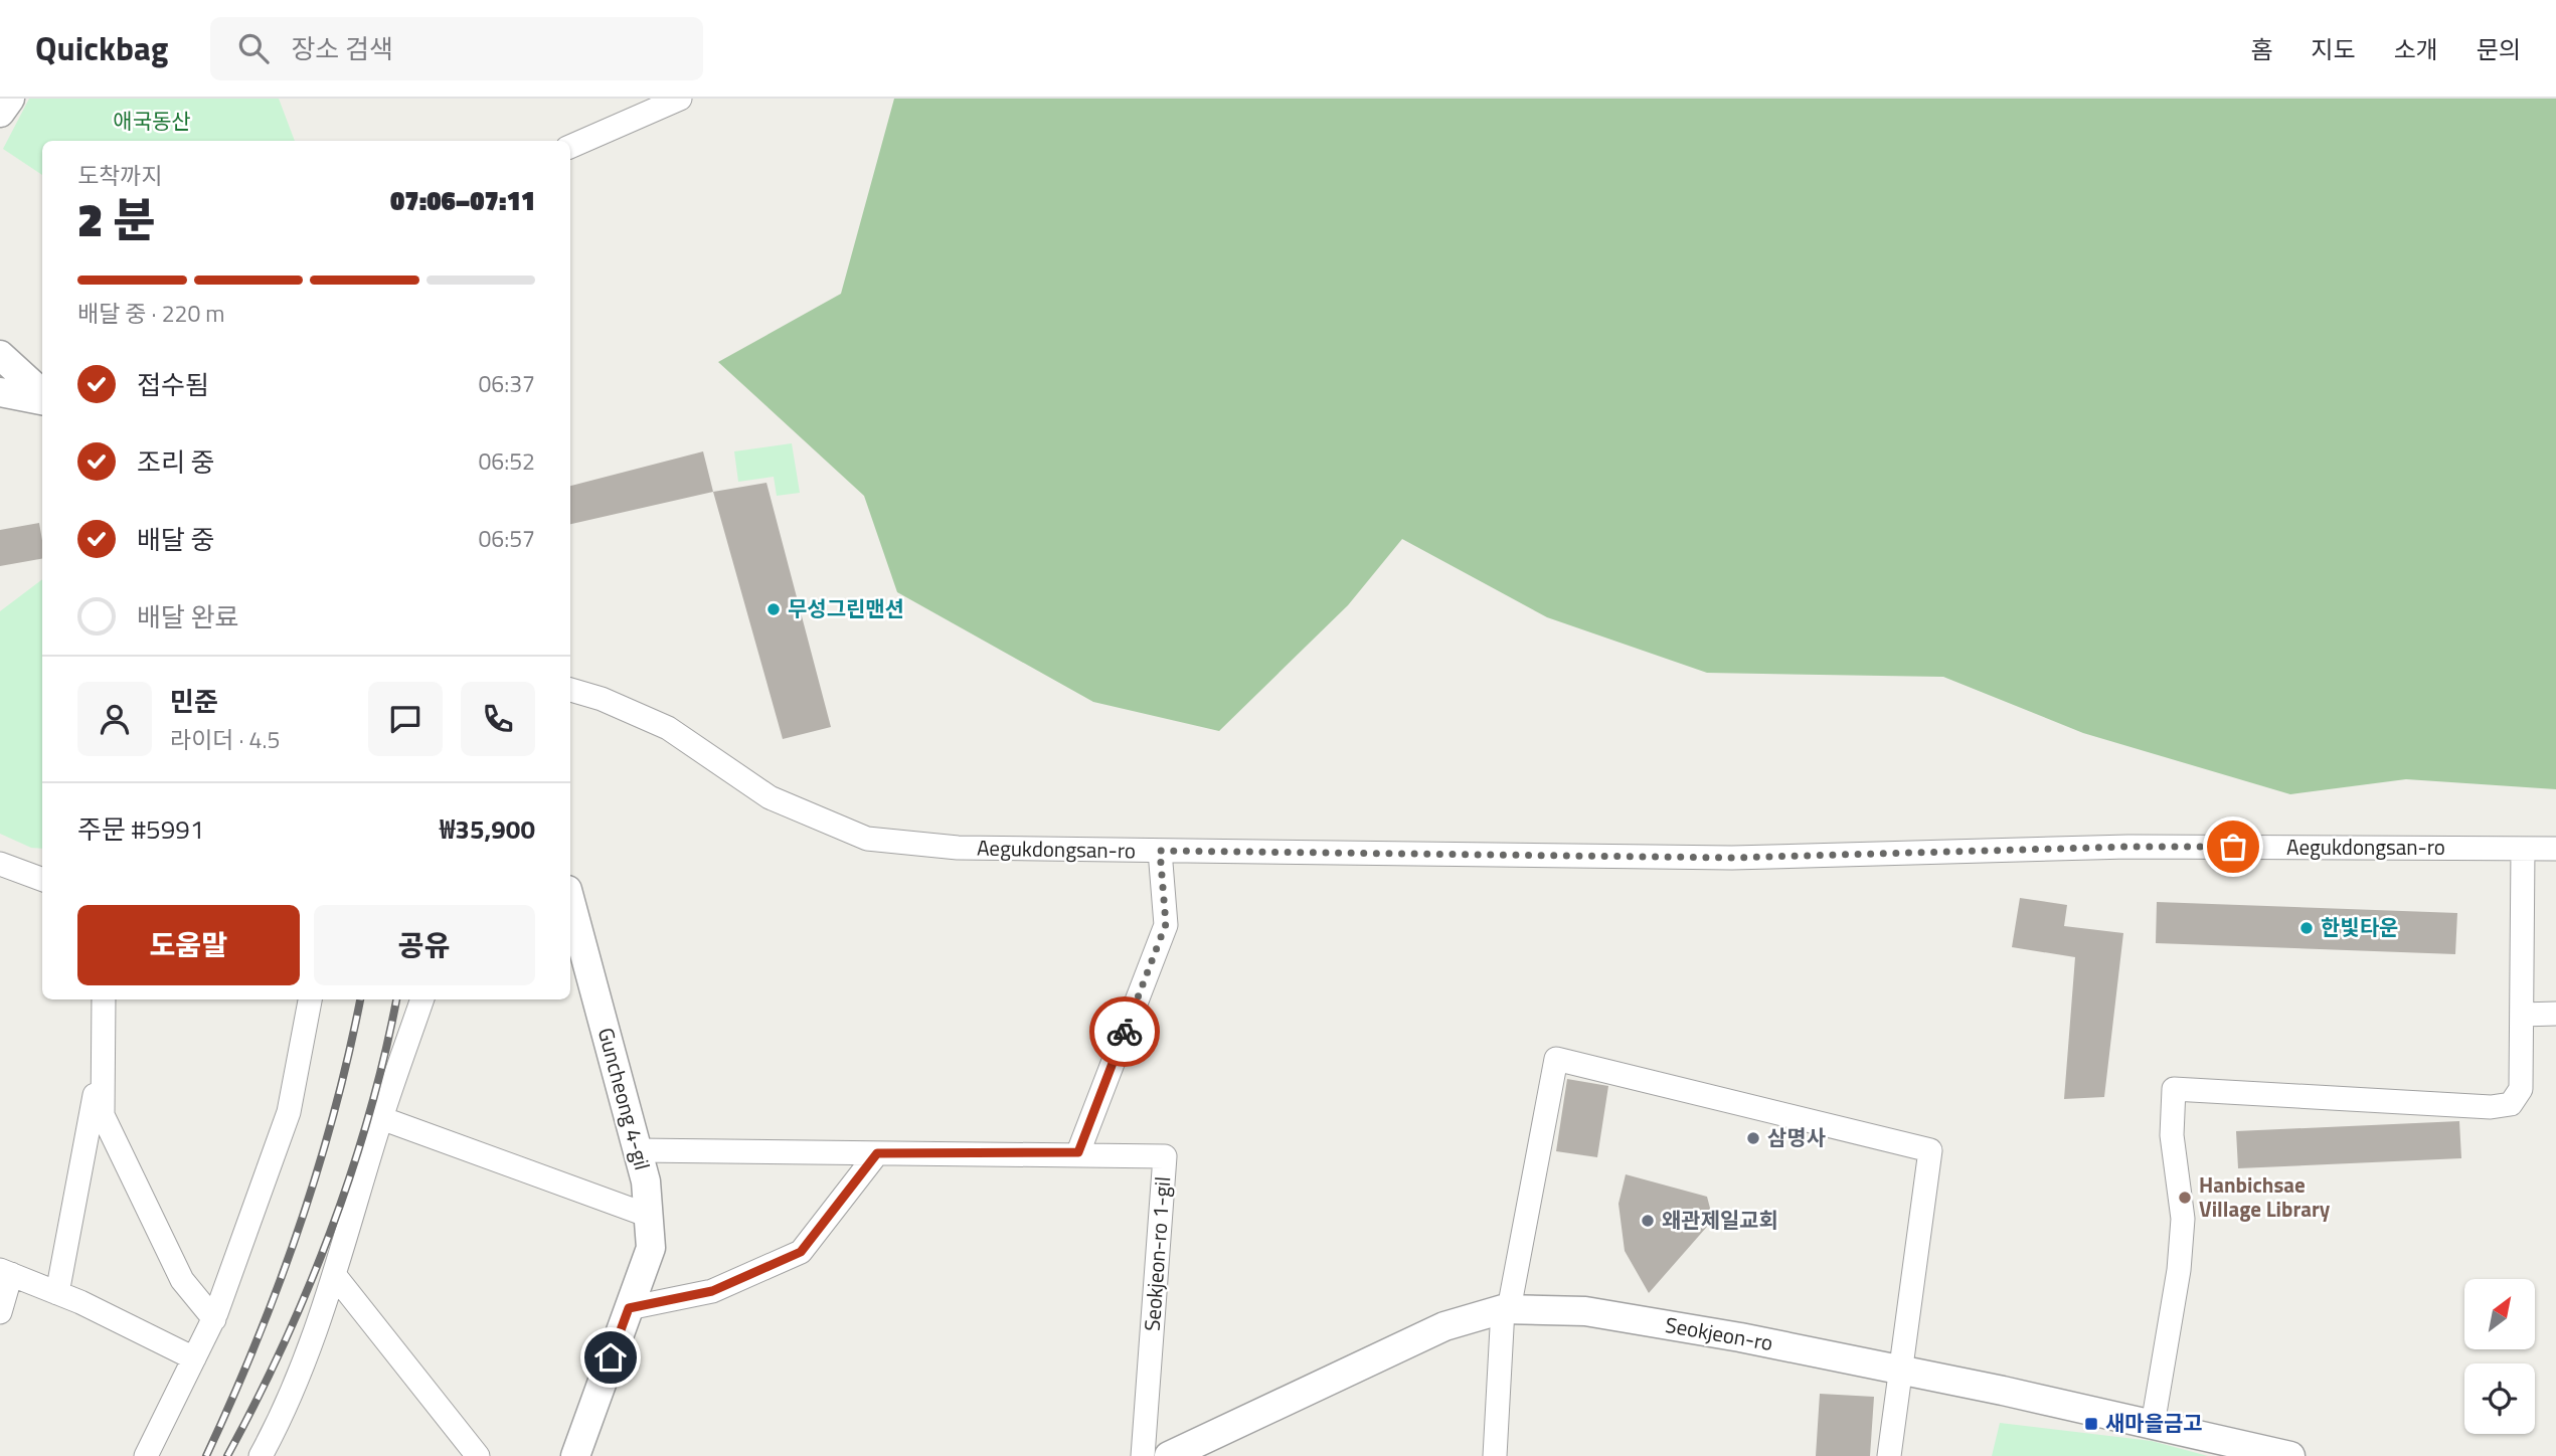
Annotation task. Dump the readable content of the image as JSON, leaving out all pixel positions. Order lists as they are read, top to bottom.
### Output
{
  "streets": {
    "street": [
      "Aegukdongsan-ro",
      "Guncheong 4-gil",
      "Seokjeon-ro 1-gil",
      "Seokjeon-ro"
    ]
  },
  "crossings": [
    ["Guncheong 4-gil", "Seokjeon-ro 1-gil"]
  ],
  "parks": ["애국동산"],
  "places": {
    "other": [
      "무성그린맨션",
      "한빛타운",
      "삼명사",
      "Hanbichsae Village Library",
      "왜관제일교회"
    ],
    "transit": ["새마을금고"]
  },
  "north": "top right",
  "page": {
    "header": "Quickbag",
    "search": "장소 검색",
    "nav": [
      "홈",
      "지도",
      "소개",
      "문의"
    ],
    "heading": ["2 분", "도착까지", "07:06–07:11"],
    "panel": [
      "민준",
      "라이더 · 4.5",
      "주문 #5991",
      "₩35,900"
    ],
    "bar": "배달 중 · 220 m",
    "list": [
      ["접수됨", "06:37"],
      ["조리 중", "06:52"],
      ["배달 중", "06:57"],
      "배달 완료"
    ],
    "buttons": ["도움말", "공유"]
  }
}
